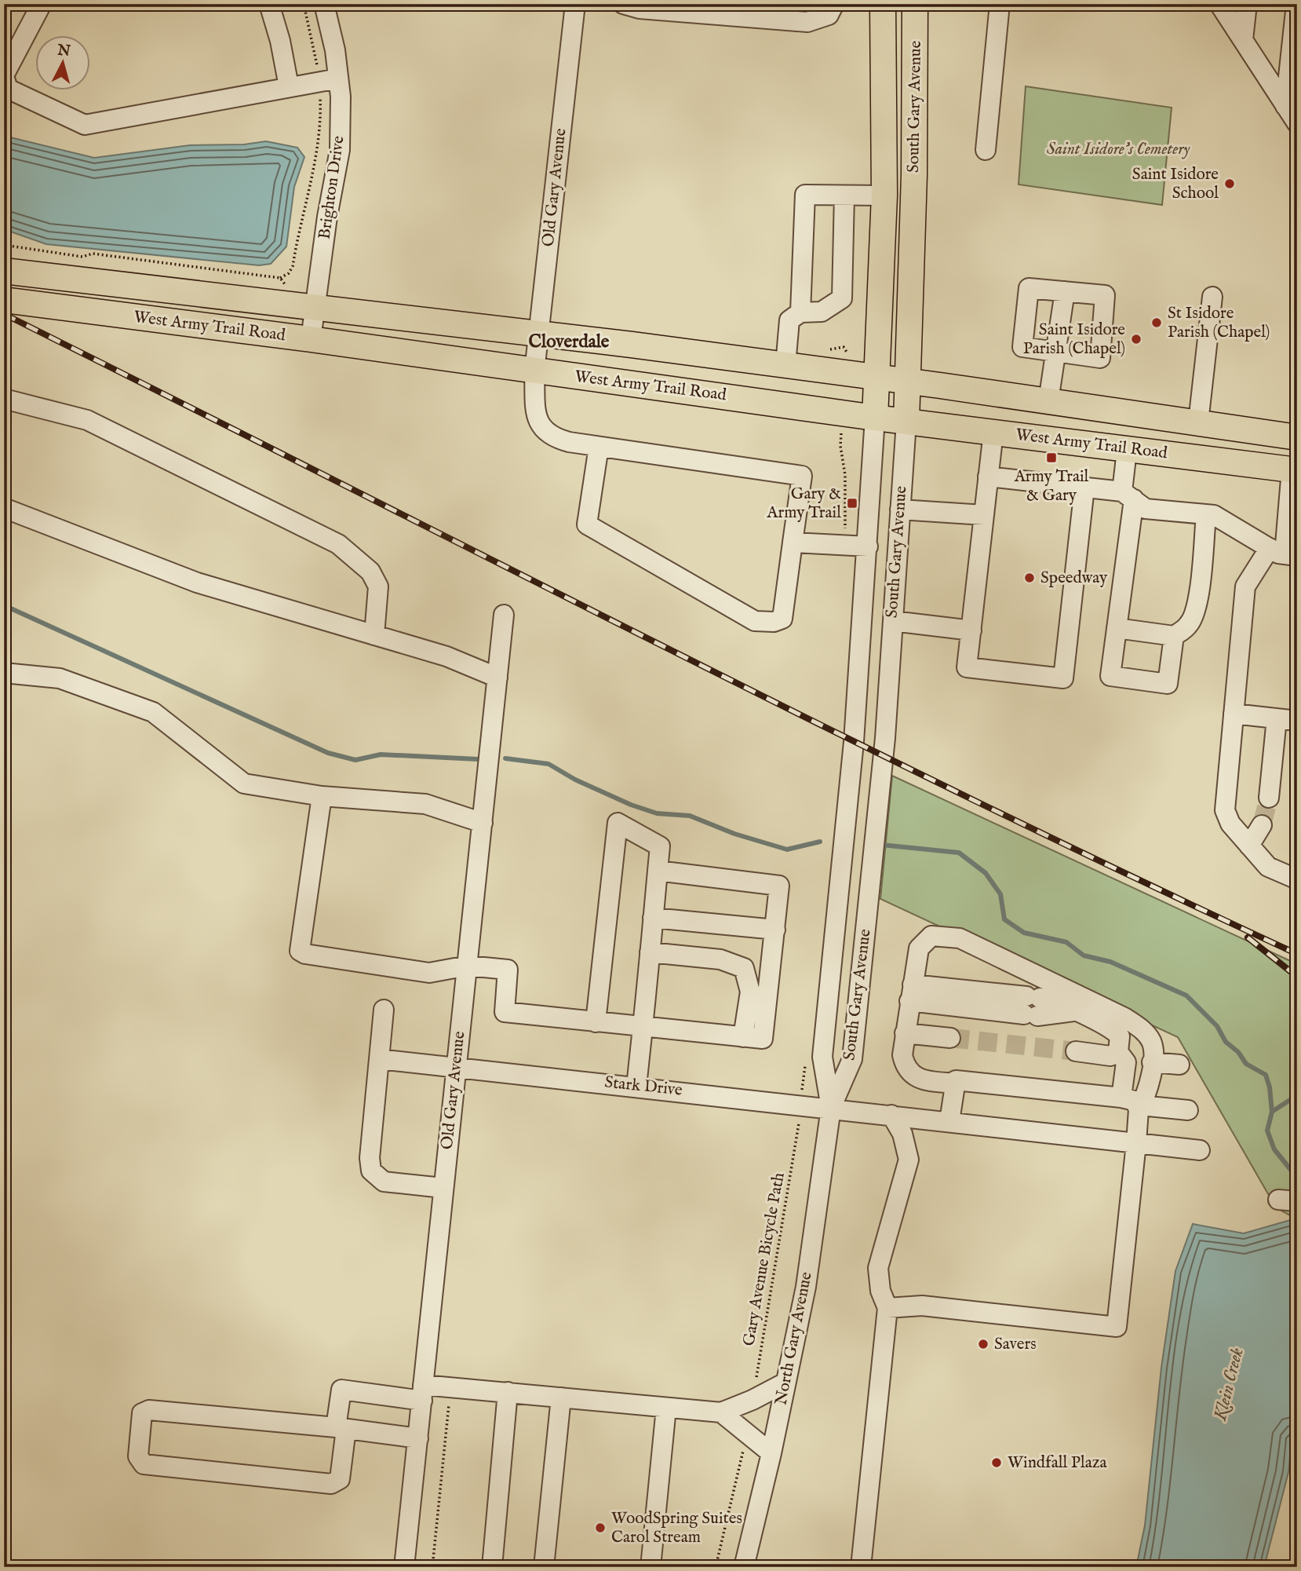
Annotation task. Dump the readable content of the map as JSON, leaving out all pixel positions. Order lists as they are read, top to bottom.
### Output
{
  "streets": {
    "main road": ["South Gary Avenue", "West Army Trail Road"],
    "street": [
      "Brighton Drive",
      "Old Gary Avenue",
      "Stark Drive",
      "North Gary Avenue"
    ],
    "path": ["Gary Avenue Bicycle Path"]
  },
  "crossings": [
    ["South Gary Avenue", "West Army Trail Road"],
    ["South Gary Avenue", "Stark Drive"],
    ["South Gary Avenue", "North Gary Avenue"],
    ["Brighton Drive", "West Army Trail Road"],
    ["Old Gary Avenue", "West Army Trail Road"],
    ["Old Gary Avenue", "Stark Drive"],
    ["Stark Drive", "North Gary Avenue"]
  ],
  "districts": ["Cloverdale"],
  "water": ["Klein Creek"],
  "parks": ["Saint Isidore's Cemetery"],
  "places": {
    "other": [
      "Saint Isidore School",
      "St Isidore Parish (Chapel)",
      "Saint Isidore Parish (Chapel)",
      "Speedway",
      "Savers",
      "Windfall Plaza",
      "WoodSpring Suites Carol Stream"
    ],
    "transit": ["Army Trail & Gary", "Gary & Army Trail"]
  },
  "north": "top"
}
